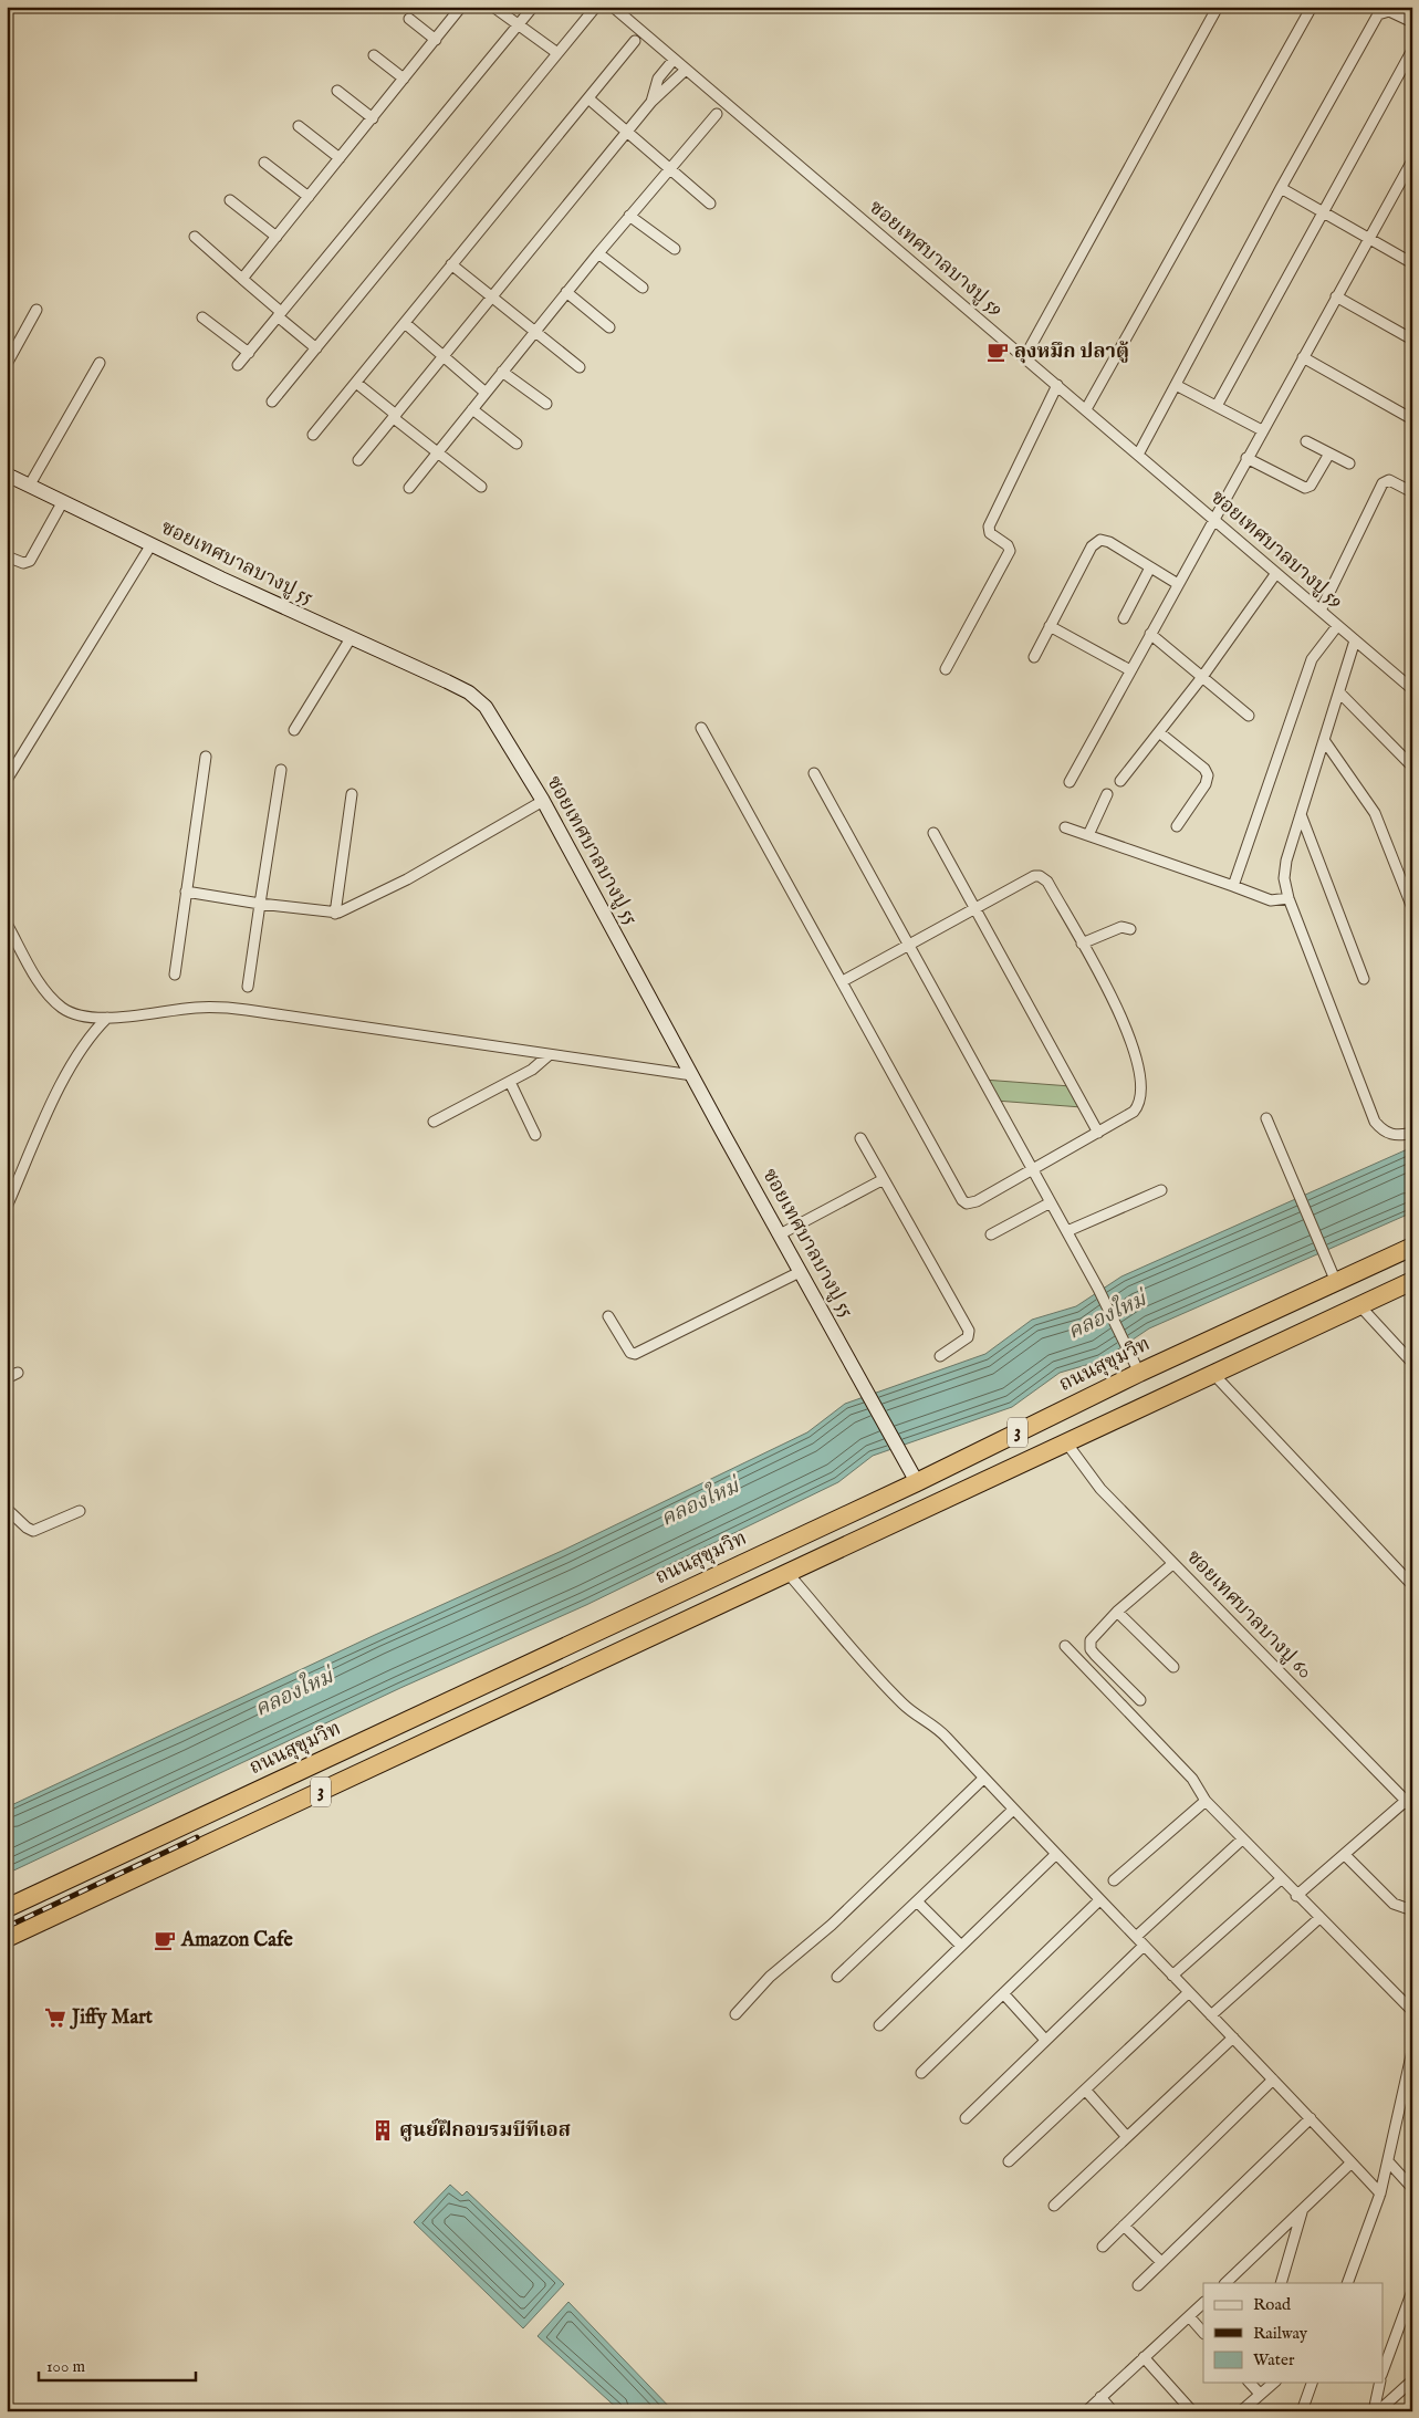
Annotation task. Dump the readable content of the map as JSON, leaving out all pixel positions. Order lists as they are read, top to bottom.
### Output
{
  "streets": {
    "highway": ["ถนนสุขุมวิท", "3"],
    "street": ["ซอยเทศบาลบางปู 59", "ซอยเทศบาลบางปู 55", "ซอยเทศบาลบางปู 60"]
  },
  "crossings": [
    ["ซอยเทศบาลบางปู 55", "ถนนสุขุมวิท"],
    ["3", "ซอยเทศบาลบางปู 60"]
  ],
  "water": ["คลองใหม่"],
  "places": {
    "cafe": ["ลุงหมึก ปลาตู้", "Amazon Cafe"],
    "supermarket": ["Jiffy Mart"],
    "building": ["ศูนย์ฝึกอบรมบีทีเอส"]
  },
  "legend": ["Road", "Railway", "Water"],
  "scale_bar": "100 m"
}
